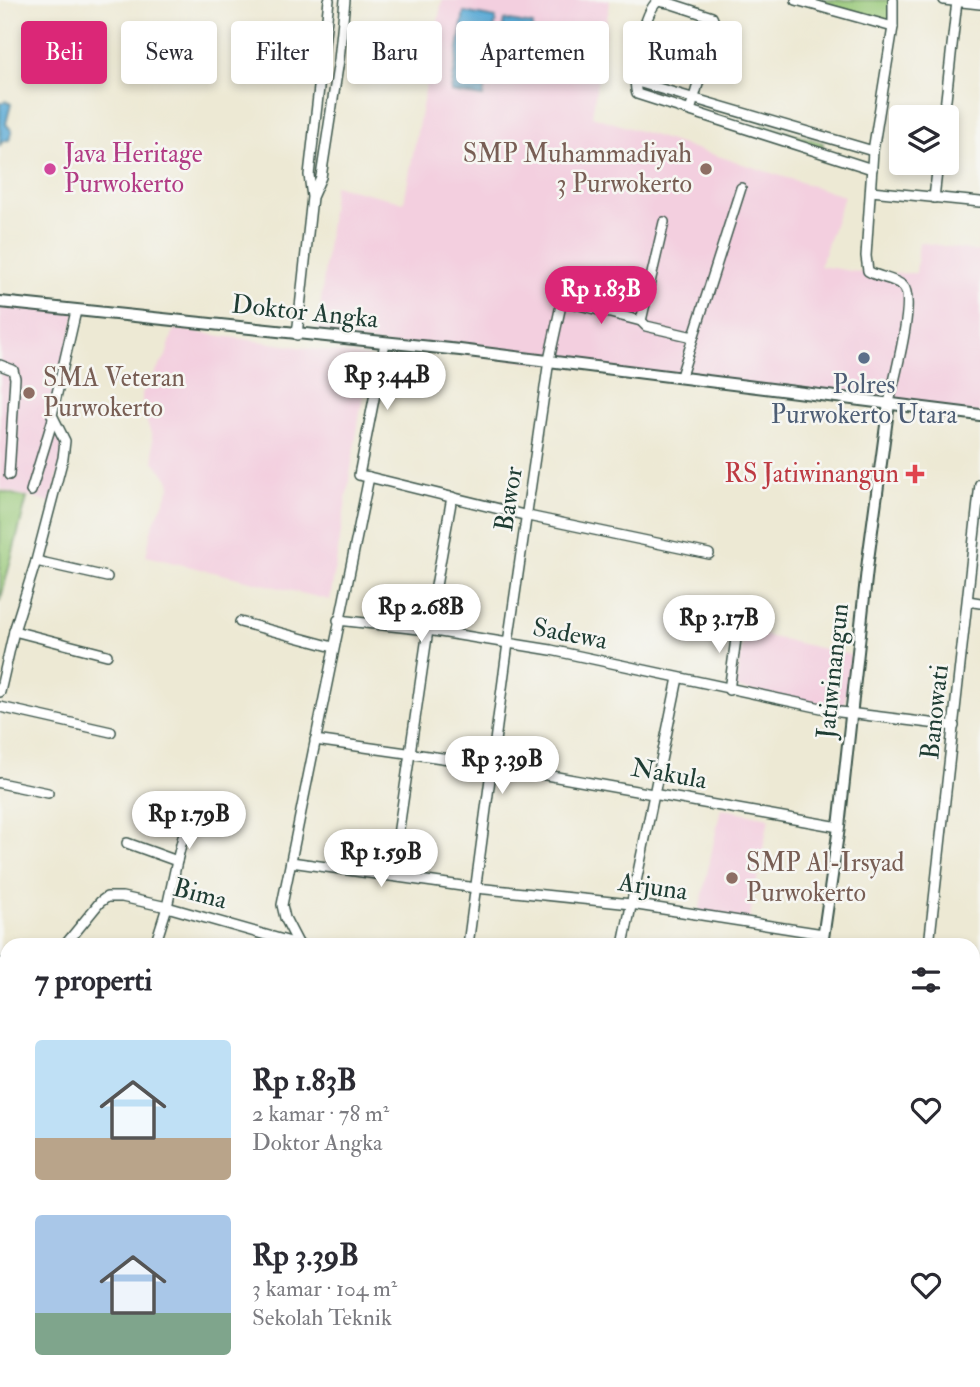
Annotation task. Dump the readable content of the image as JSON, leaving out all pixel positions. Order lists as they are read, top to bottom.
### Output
{
  "streets": {
    "street": [
      "Doktor Angka",
      "Bawor",
      "Sadewa",
      "Jatiwinangun",
      "Banowati",
      "Nakula",
      "Arjuna",
      "Bima"
    ]
  },
  "crossings": [
    ["Doktor Angka", "Bawor"],
    ["Doktor Angka", "Jatiwinangun"],
    ["Bawor", "Sadewa"],
    ["Bawor", "Nakula"],
    ["Bawor", "Arjuna"],
    ["Sadewa", "Jatiwinangun"],
    ["Sadewa", "Banowati"],
    ["Jatiwinangun", "Nakula"]
  ],
  "places": {
    "other": [
      "Java Heritage Purwokerto",
      "SMP Muhammadiyah 3 Purwokerto",
      "Polres Purwokerto Utara",
      "SMA Veteran Purwokerto",
      "SMP Al-Irsyad Purwokerto"
    ],
    "health": ["RS Jatiwinangun"]
  },
  "page": {
    "chip": [
      "Beli",
      "Sewa",
      "Filter",
      "Baru",
      "Apartemen",
      "Rumah"
    ],
    "price": [
      "Rp 1.83B",
      "Rp 3.44B",
      "Rp 2.68B",
      "Rp 3.17B",
      "Rp 3.39B",
      "Rp 1.79B",
      "Rp 1.59B"
    ],
    "heading": "7 properti",
    "list": [
      {
        "name": "Rp 1.83B",
        "note": "2 kamar · 78 m² · Doktor Angka"
      },
      {
        "name": "Rp 3.39B",
        "note": "3 kamar · 104 m² · Sekolah Teknik"
      }
    ]
  }
}
